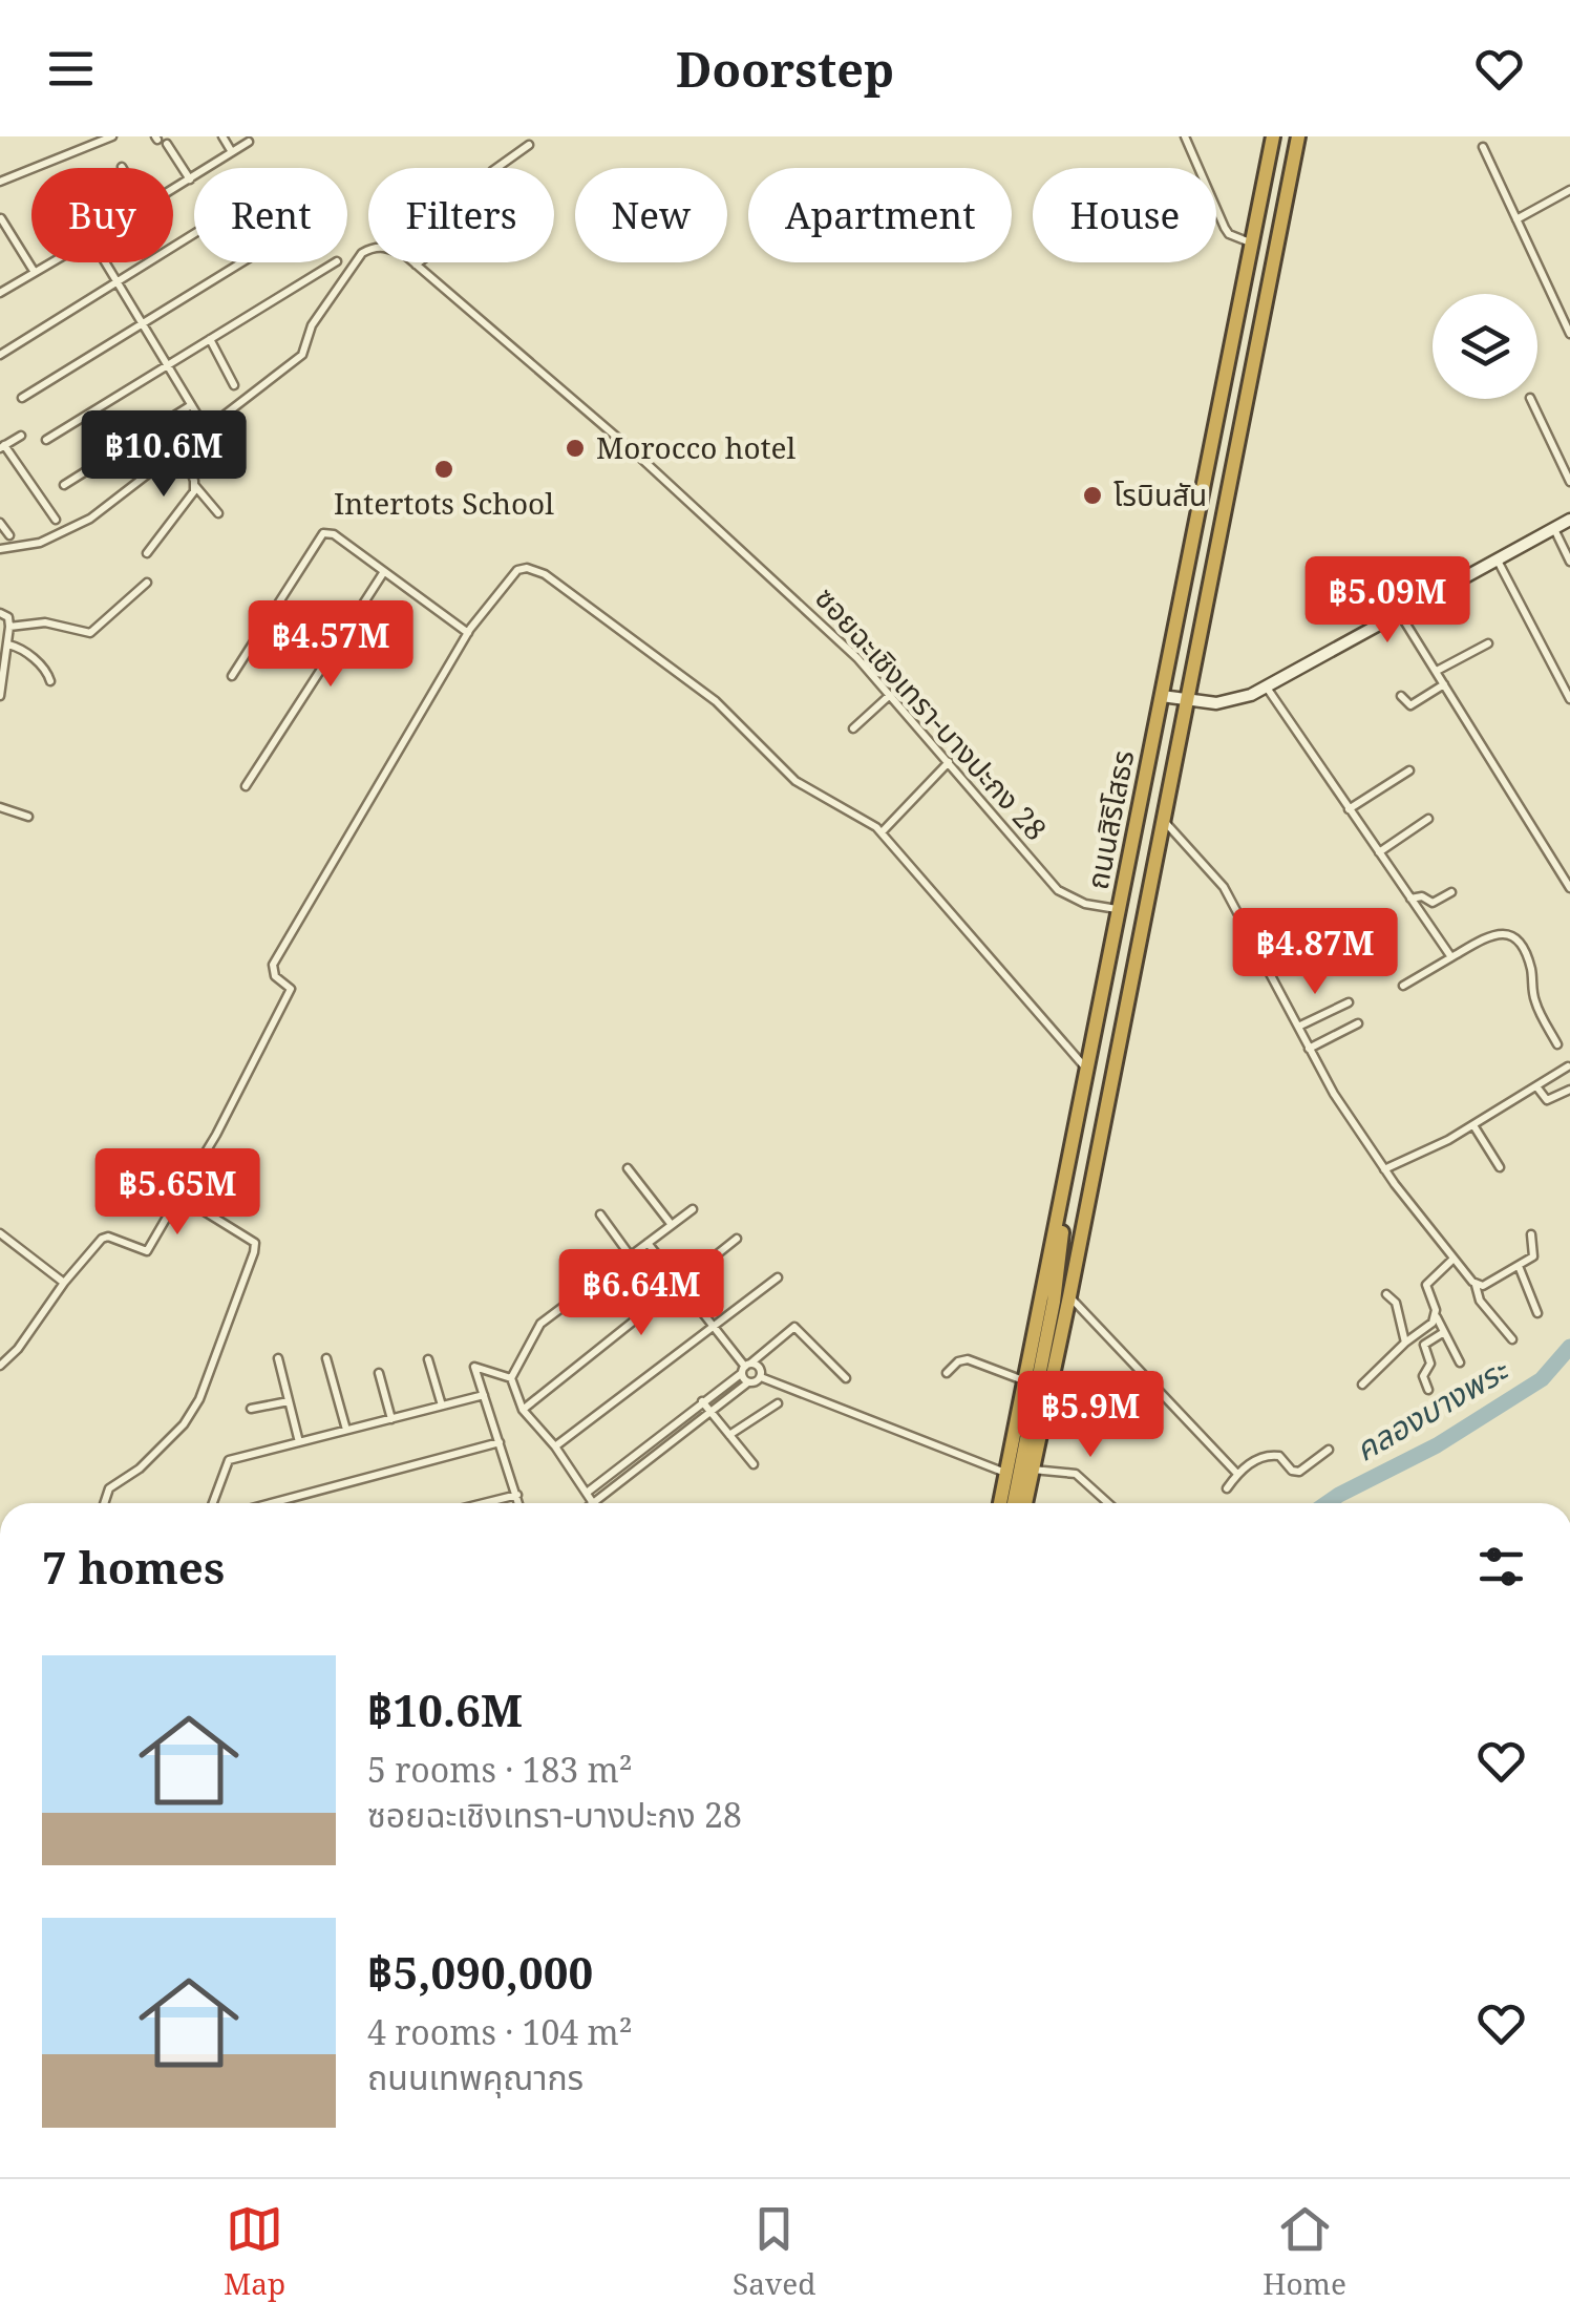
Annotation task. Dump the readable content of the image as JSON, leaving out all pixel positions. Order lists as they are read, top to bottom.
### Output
{
  "streets": {
    "highway": ["ถนนสิริโสธร"],
    "street": ["ซอยฉะเชิงเทรา-บางปะกง 28"]
  },
  "crossings": [
    ["ซอยฉะเชิงเทรา-บางปะกง 28", "ถนนสิริโสธร"]
  ],
  "water": ["คลองบางพระ"],
  "places": ["Morocco hotel", "Intertots School", "โรบินสัน"],
  "page": {
    "header": "Doorstep",
    "chip": [
      "Buy",
      "Rent",
      "Filters",
      "New",
      "Apartment",
      "House"
    ],
    "price": [
      "฿10.6M",
      "฿5.09M",
      "฿4.57M",
      "฿4.87M",
      "฿5.65M",
      "฿6.64M",
      "฿5.9M"
    ],
    "heading": "7 homes",
    "list": [
      {
        "name": "฿10.6M",
        "note": "5 rooms · 183 m² · ซอยฉะเชิงเทรา-บางปะกง 28"
      },
      {
        "name": "฿5,090,000",
        "note": "4 rooms · 104 m² · ถนนเทพคุณากร"
      }
    ],
    "tabs": ["Map", "Saved", "Home"]
  }
}
